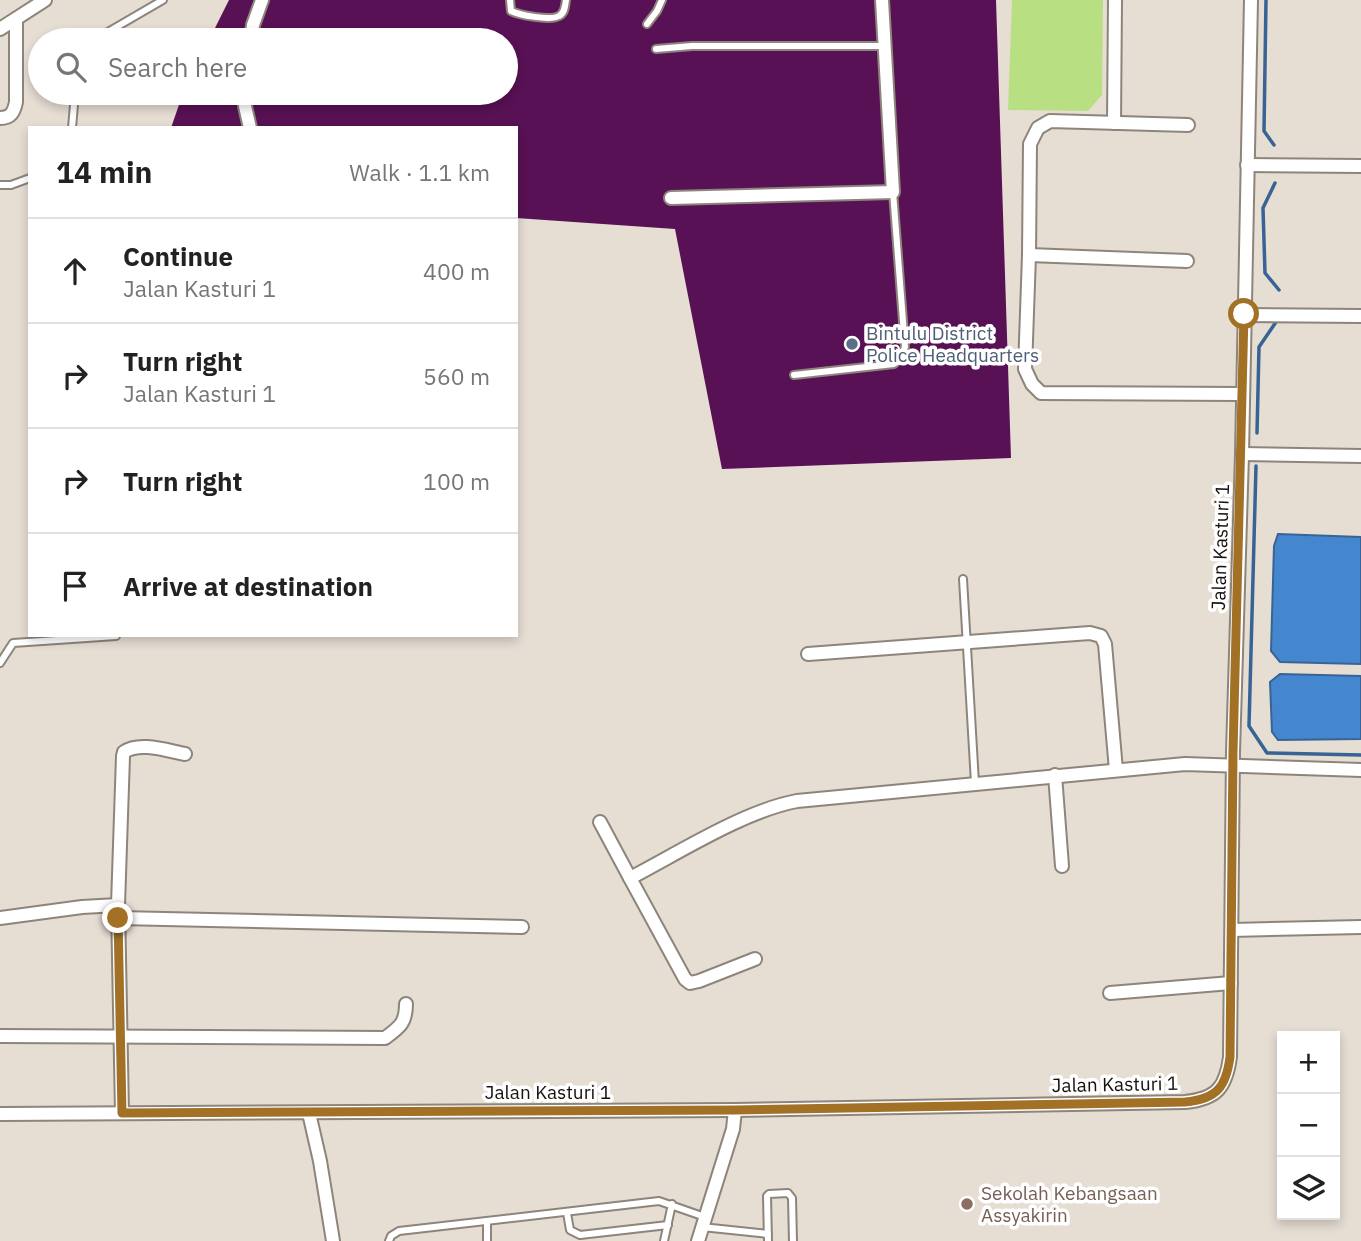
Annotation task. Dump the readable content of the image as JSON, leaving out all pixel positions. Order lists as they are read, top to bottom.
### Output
{
  "streets": {
    "street": ["Jalan Kasturi 1"]
  },
  "places": ["Bintulu District Police Headquarters", "Sekolah Kebangsaan Assyakirin"],
  "page": {
    "search": "Search here",
    "heading": ["14 min", "Walk · 1.1 km"],
    "list": [
      ["Continue", "Jalan Kasturi 1", "400 m"],
      ["Turn right", "Jalan Kasturi 1", "560 m"],
      ["Turn right", "100 m"],
      "Arrive at destination"
    ],
    "map_buttons": ["+", "−"]
  }
}
